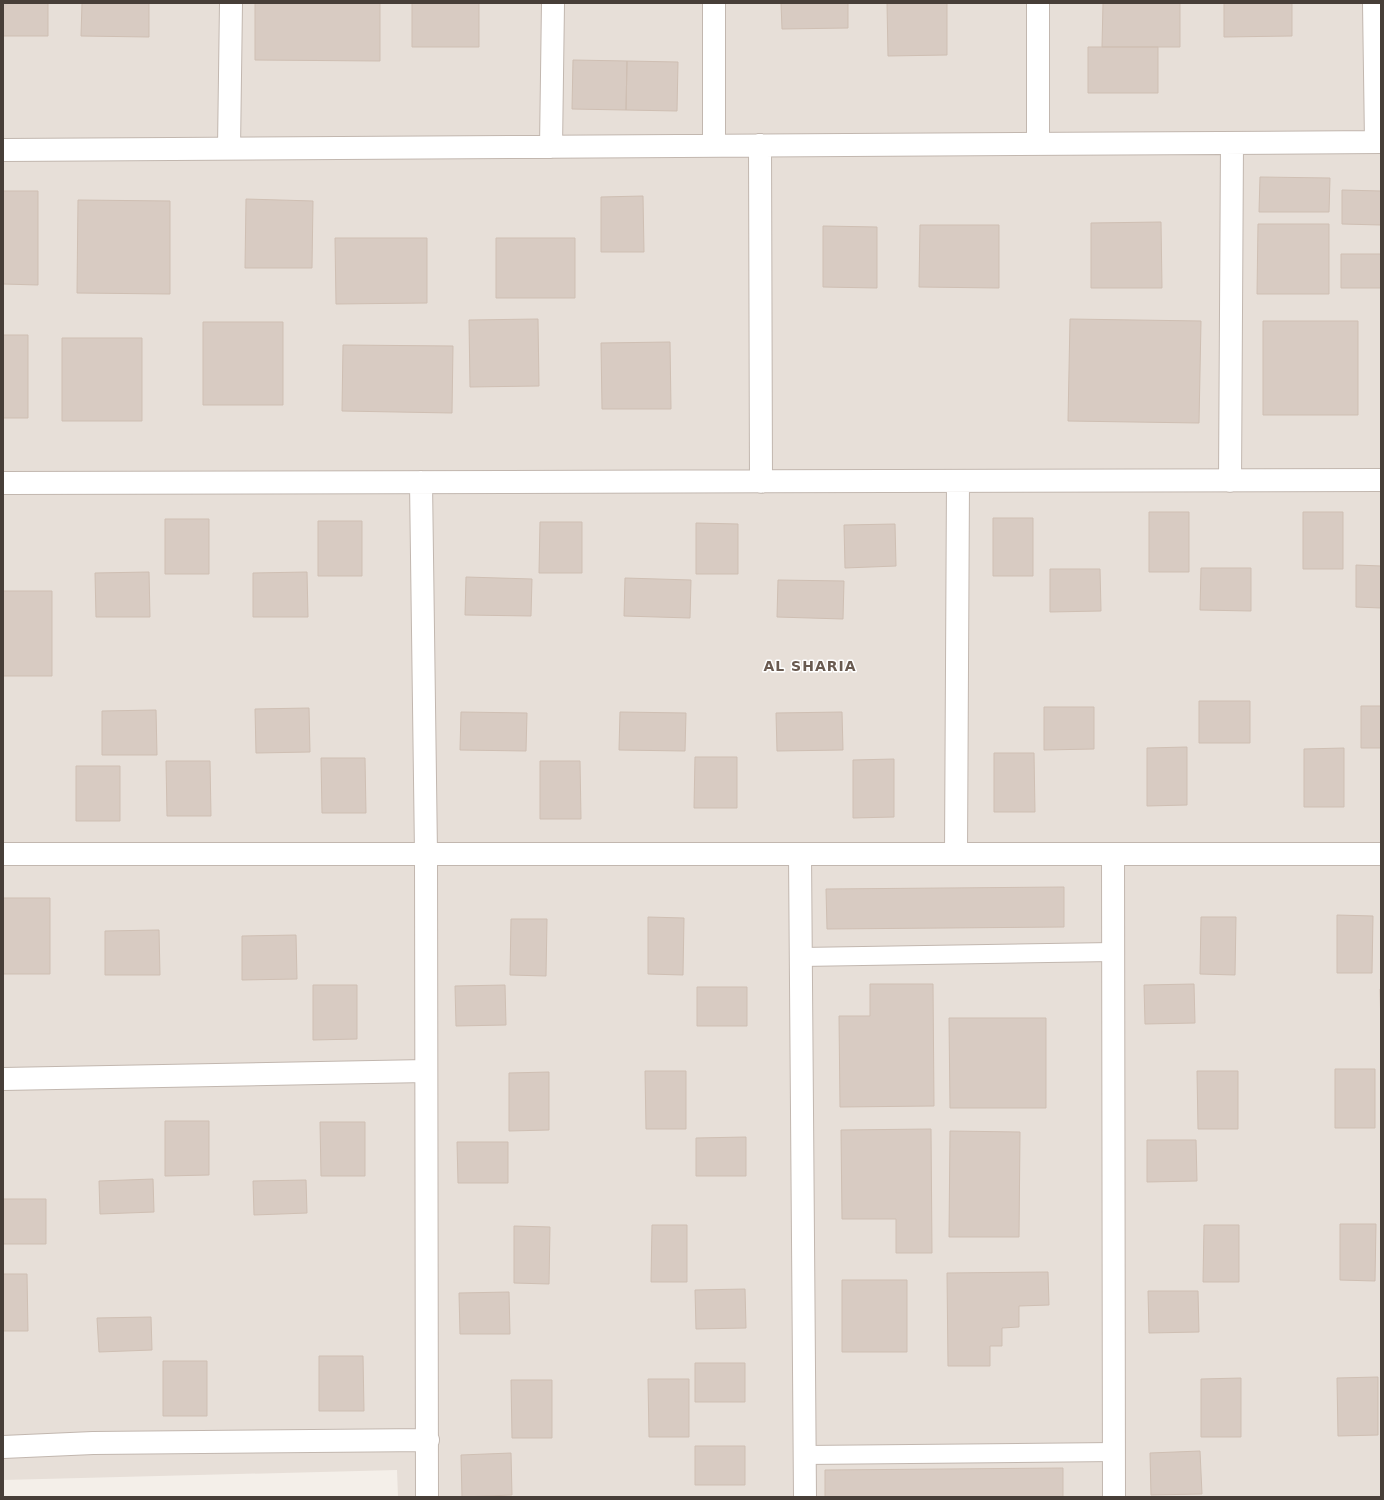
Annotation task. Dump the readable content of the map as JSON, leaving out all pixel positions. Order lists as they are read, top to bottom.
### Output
{
  "districts": ["AL SHARIA"]
}
